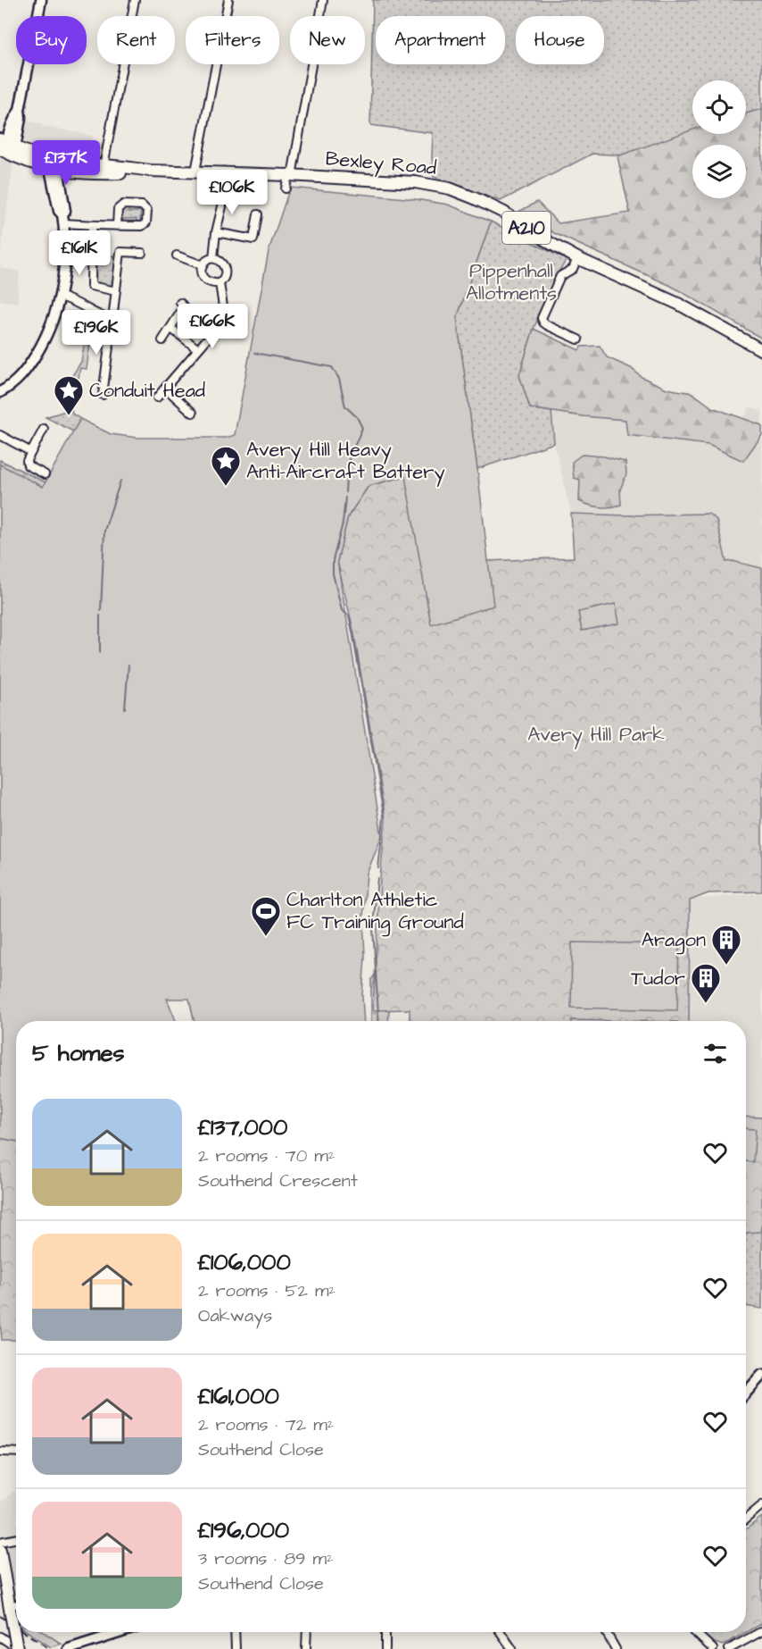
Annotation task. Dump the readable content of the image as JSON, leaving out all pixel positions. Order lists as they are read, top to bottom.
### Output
{
  "streets": {
    "main road": ["Bexley Road", "A210"]
  },
  "crossings": [
    ["Bexley Road", "A210"]
  ],
  "parks": ["Pippenhall Allotments", "Avery Hill Park"],
  "places": {
    "place": ["Conduit Head", "Avery Hill Heavy Anti-Aircraft Battery"],
    "sports": ["Charlton Athletic FC Training Ground"],
    "building": ["Aragon", "Tudor"]
  },
  "page": {
    "chip": [
      "Buy",
      "Rent",
      "Filters",
      "New",
      "Apartment",
      "House"
    ],
    "price": [
      "£137K",
      "£106K",
      "£161K",
      "£166K",
      "£196K"
    ],
    "heading": "5 homes",
    "list": [
      {
        "name": "£137,000",
        "note": "2 rooms · 70 m² · Southend Crescent"
      },
      {
        "name": "£106,000",
        "note": "2 rooms · 52 m² · Oakways"
      },
      {
        "name": "£161,000",
        "note": "2 rooms · 72 m² · Southend Close"
      },
      {
        "name": "£196,000",
        "note": "3 rooms · 89 m² · Southend Close"
      }
    ]
  }
}
